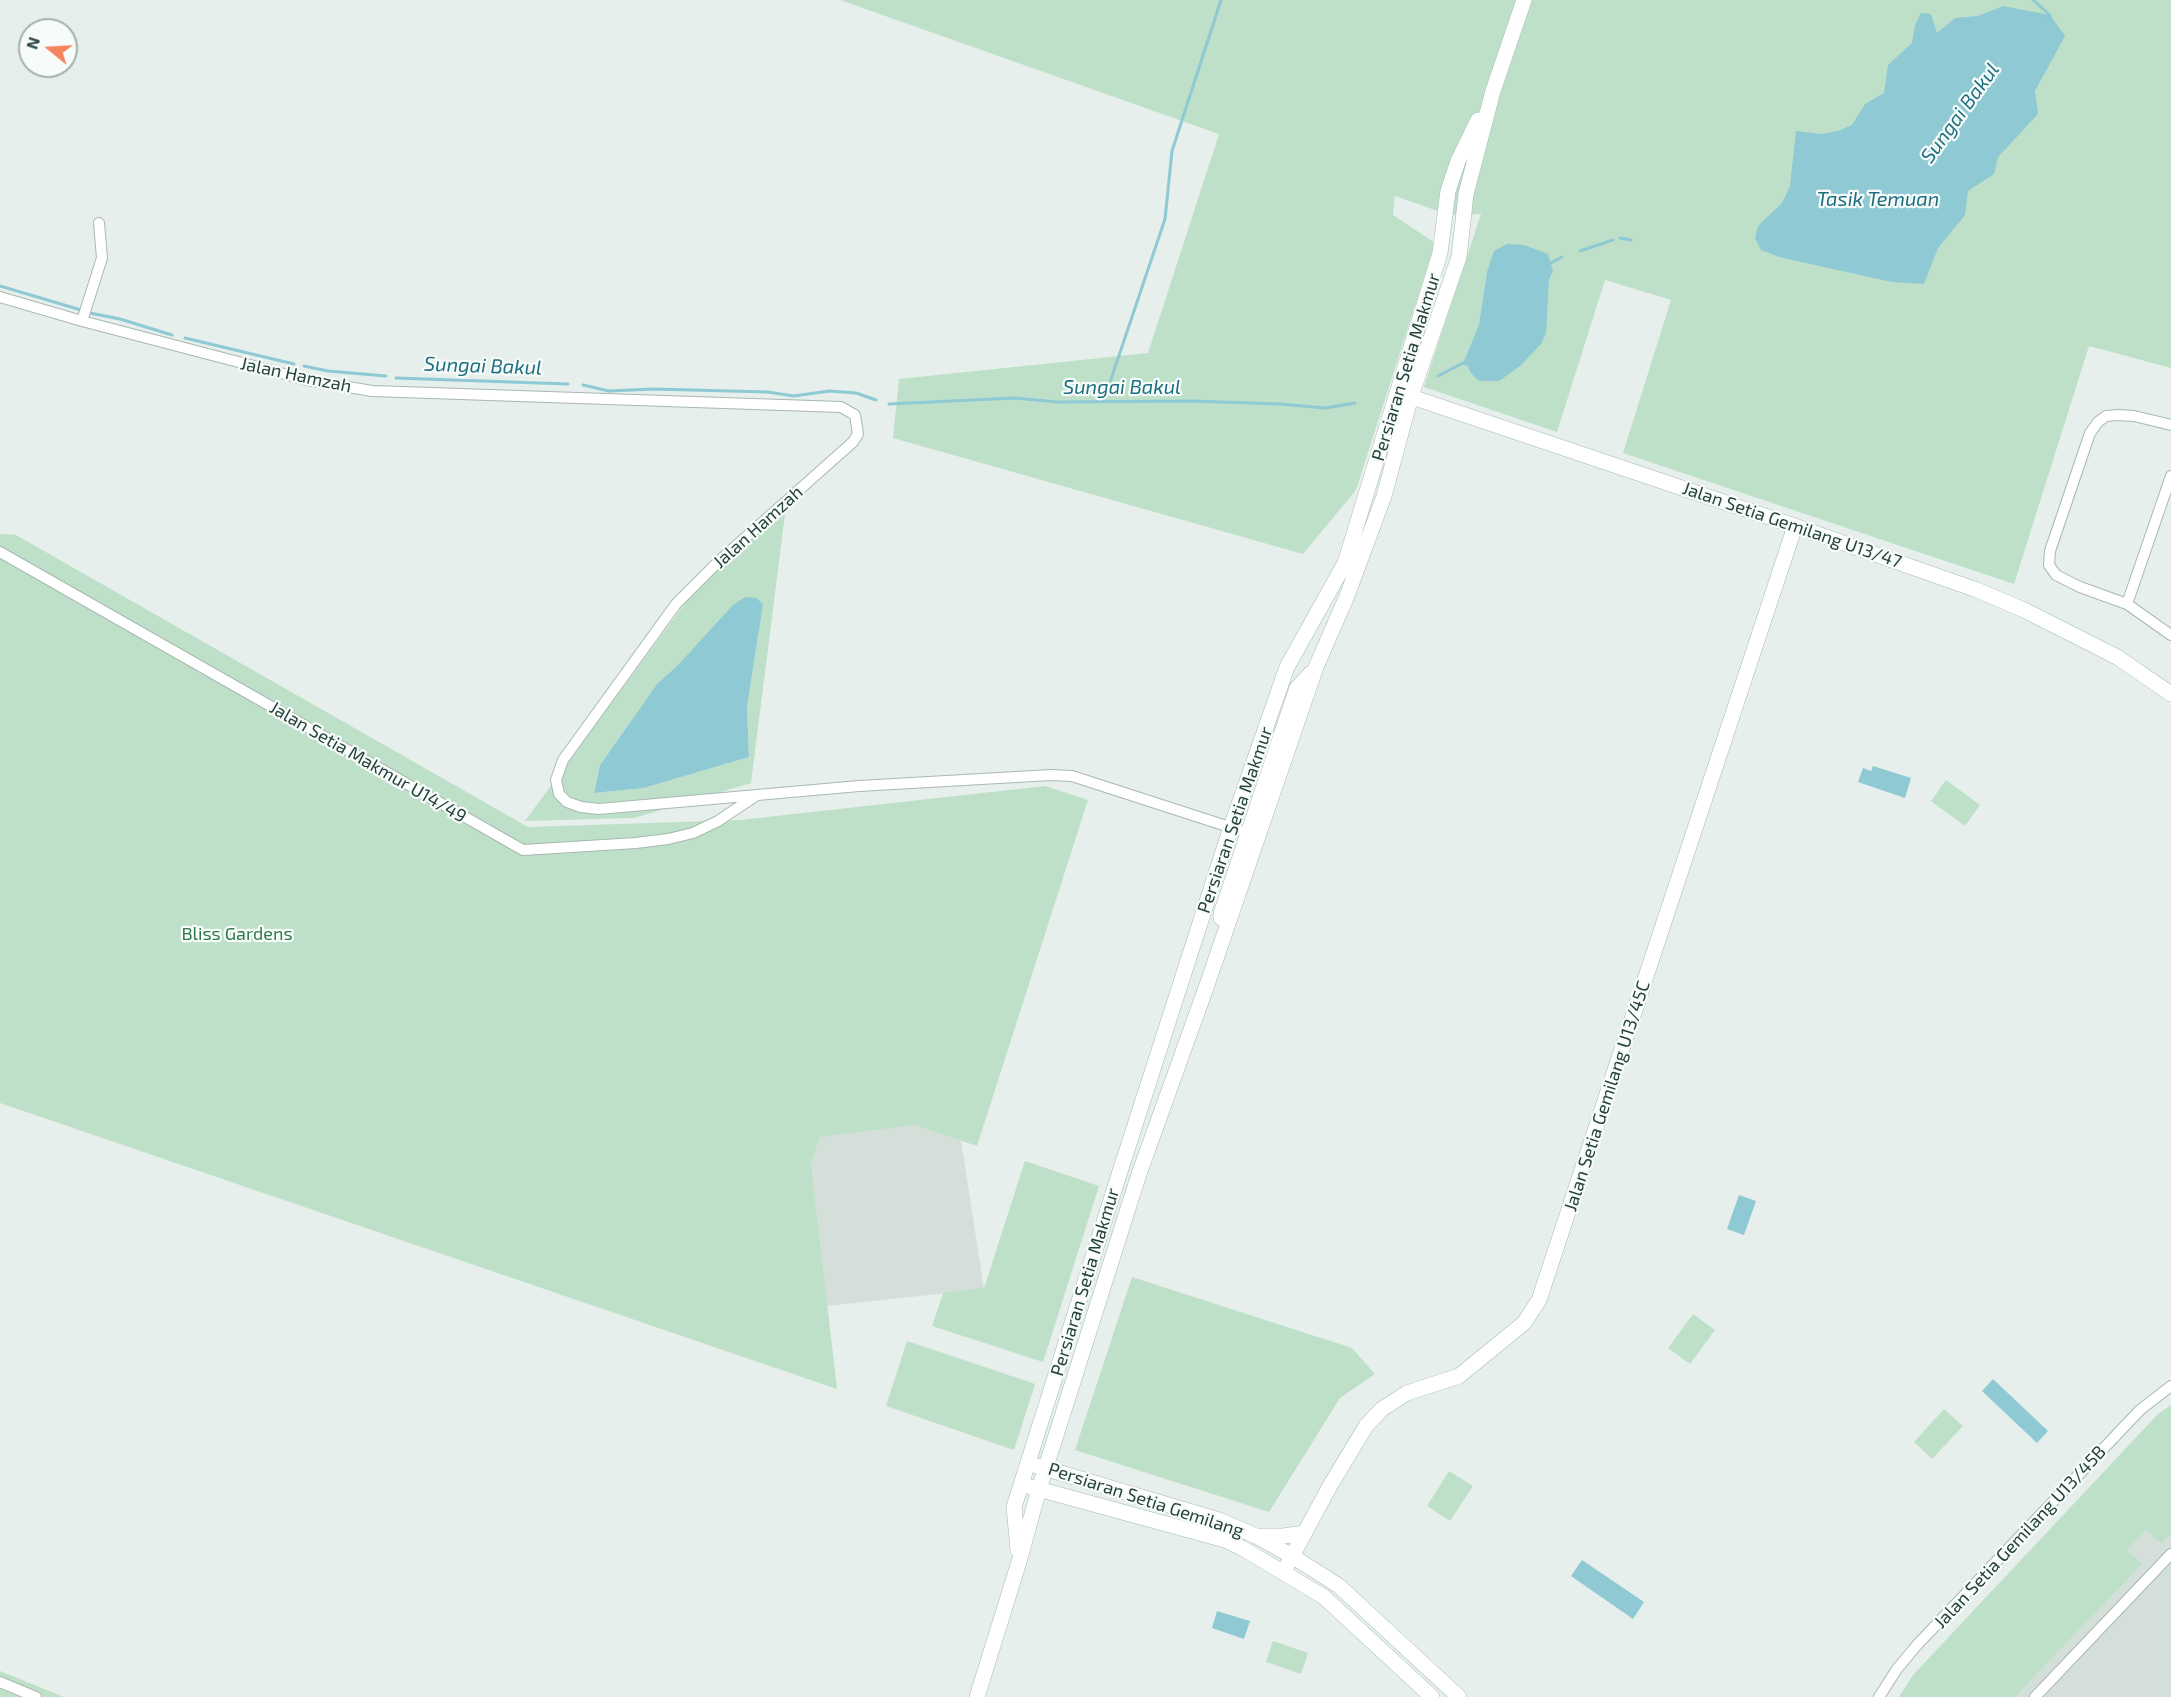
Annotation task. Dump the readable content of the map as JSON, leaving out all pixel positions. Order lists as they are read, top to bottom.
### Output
{
  "streets": {
    "street": [
      "Persiaran Setia Makmur",
      "Jalan Hamzah",
      "Jalan Setia Gemilang U13/47",
      "Jalan Setia Makmur U14/49",
      "Jalan Setia Gemilang U13/45C",
      "Persiaran Setia Gemilang",
      "Jalan Setia Gemilang U13/45B"
    ]
  },
  "crossings": [
    ["Persiaran Setia Makmur", "Jalan Hamzah"],
    ["Persiaran Setia Makmur", "Jalan Setia Gemilang U13/47"],
    ["Persiaran Setia Makmur", "Persiaran Setia Gemilang"],
    ["Jalan Hamzah", "Jalan Setia Makmur U14/49"],
    ["Jalan Setia Gemilang U13/47", "Jalan Setia Gemilang U13/45C"],
    ["Jalan Setia Gemilang U13/45C", "Persiaran Setia Gemilang"]
  ],
  "water": ["Sungai Bakul", "Tasik Temuan"],
  "parks": ["Bliss Gardens"],
  "north": "left"
}
